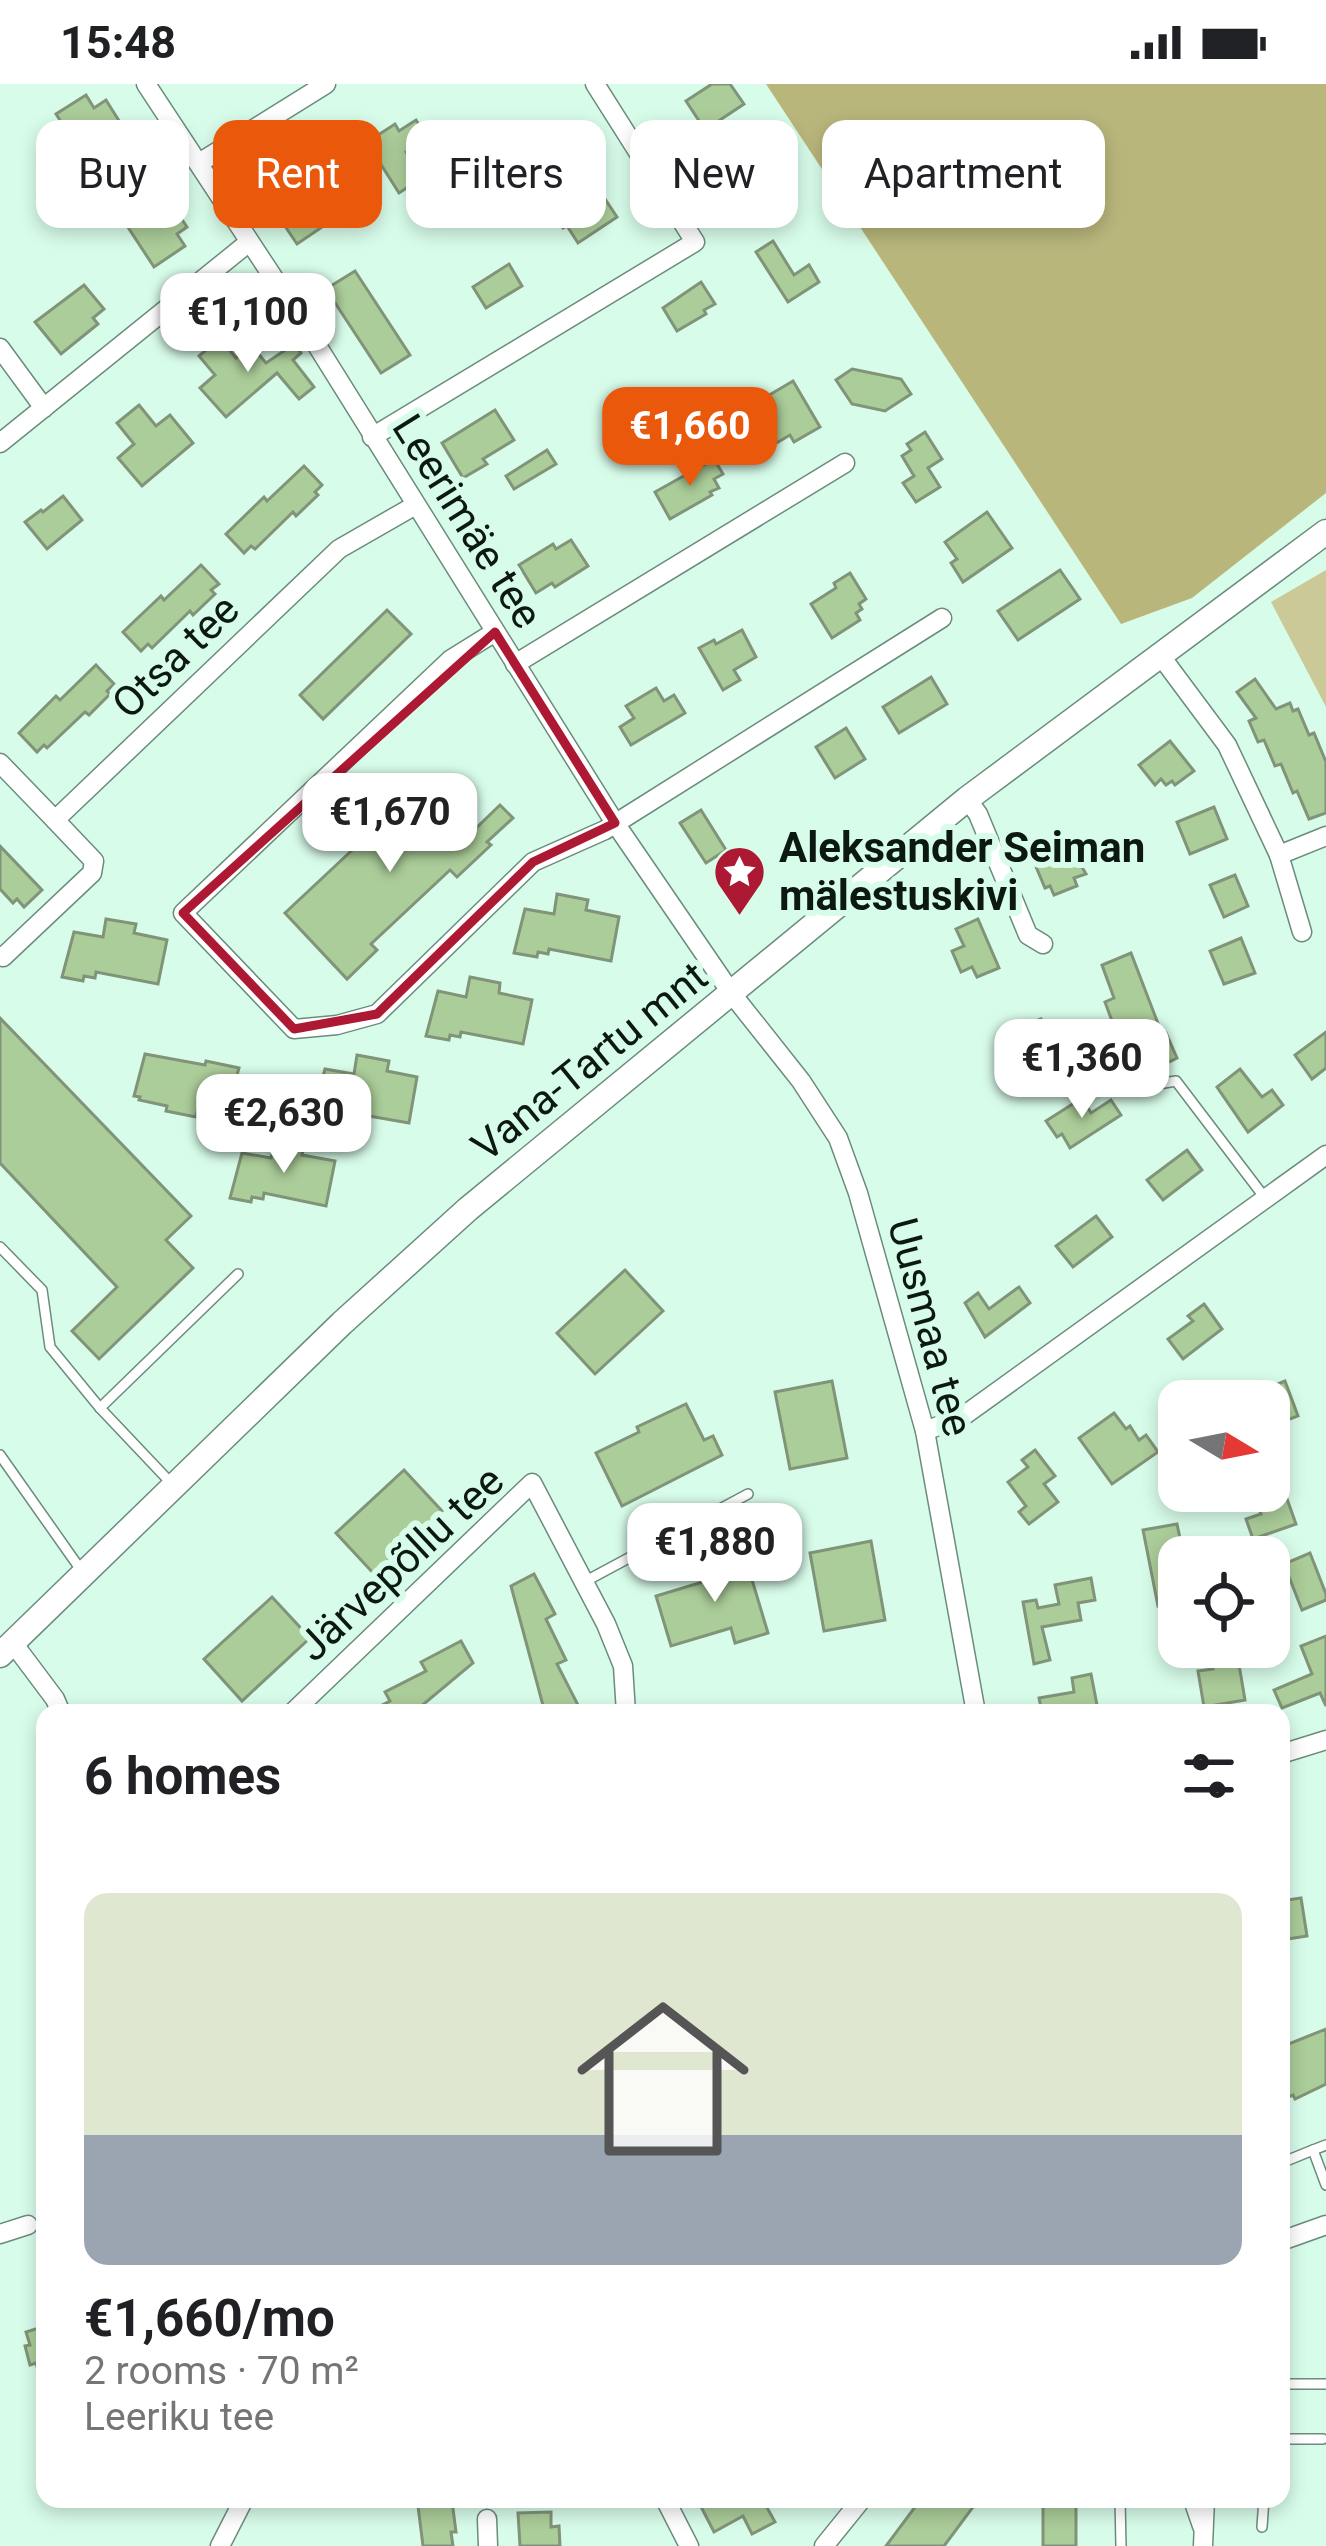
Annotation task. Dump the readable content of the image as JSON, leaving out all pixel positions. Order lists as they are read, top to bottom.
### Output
{
  "streets": {
    "street": [
      "Leerimäe tee",
      "Otsa tee",
      "Vana-Tartu mnt",
      "Uusmaa tee",
      "Järvepõllu tee"
    ]
  },
  "crossings": [
    ["Leerimäe tee", "Otsa tee"],
    ["Leerimäe tee", "Vana-Tartu mnt"],
    ["Leerimäe tee", "Uusmaa tee"],
    ["Vana-Tartu mnt", "Uusmaa tee"]
  ],
  "places": {
    "place": ["Aleksander Seiman mälestuskivi"]
  },
  "north": "right",
  "page": {
    "status": "15:48",
    "chip": [
      "Buy",
      "Rent",
      "Filters",
      "New",
      "Apartment"
    ],
    "price": [
      "€1,100",
      "€1,660",
      "€1,670",
      "€1,360",
      "€2,630",
      "€1,880"
    ],
    "heading": "6 homes",
    "list": [
      {
        "name": "€1,660/mo",
        "note": "2 rooms · 70 m² · Leeriku tee"
      }
    ]
  }
}
